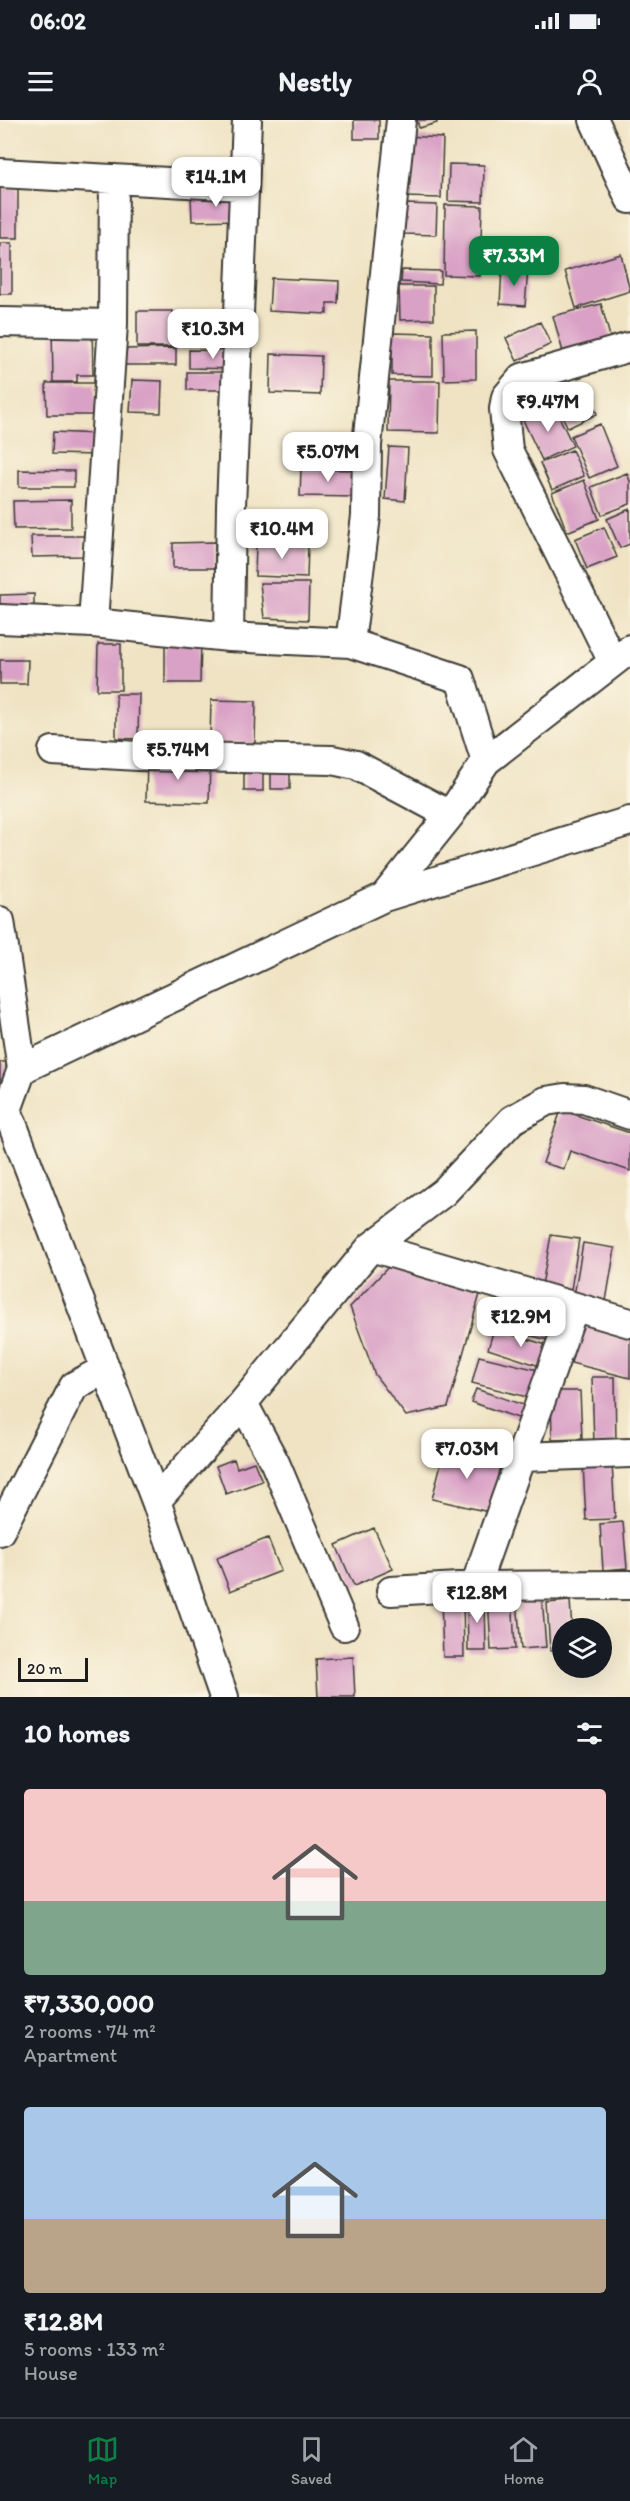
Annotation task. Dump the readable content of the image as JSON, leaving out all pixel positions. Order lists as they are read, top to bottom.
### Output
{
  "scale_bar": "20 m",
  "page": {
    "status": "06:02",
    "header": "Nestly",
    "price": [
      "₹14.1M",
      "₹7.33M",
      "₹10.3M",
      "₹9.47M",
      "₹5.07M",
      "₹10.4M",
      "₹5.74M",
      "₹12.9M",
      "₹7.03M",
      "₹12.8M"
    ],
    "scale": "20 m",
    "heading": "10 homes",
    "list": [
      {
        "name": "₹7,330,000",
        "note": "2 rooms · 74 m² · Apartment"
      },
      {
        "name": "₹12.8M",
        "note": "5 rooms · 133 m² · House"
      }
    ],
    "tabs": ["Map", "Saved", "Home"]
  }
}
